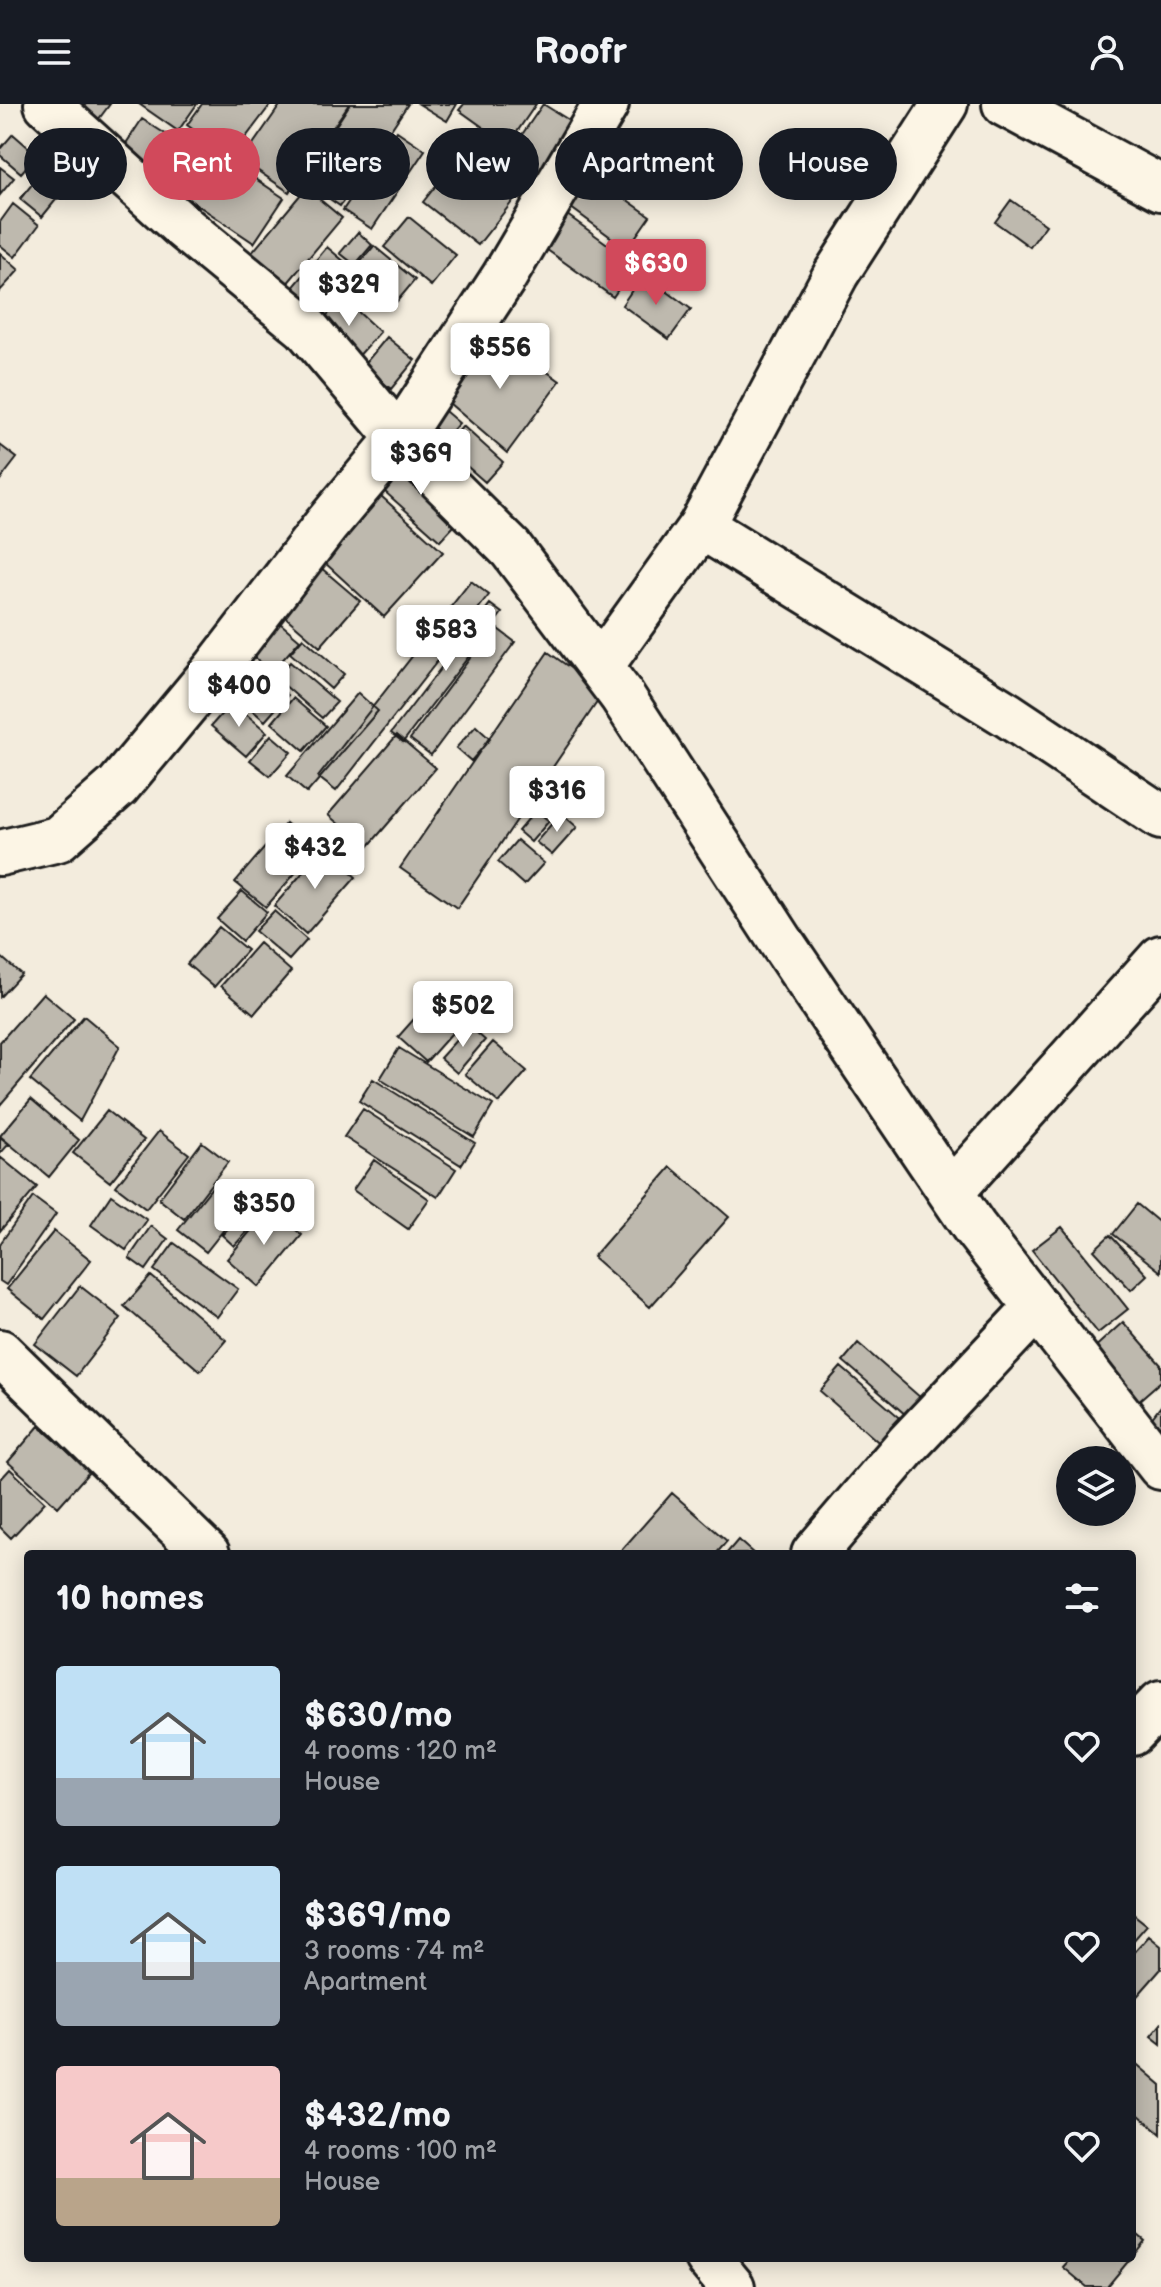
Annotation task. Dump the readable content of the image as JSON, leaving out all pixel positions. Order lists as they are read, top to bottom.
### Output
{
  "page": {
    "header": "Roofr",
    "chip": [
      "Buy",
      "Rent",
      "Filters",
      "New",
      "Apartment",
      "House"
    ],
    "price": [
      "$630",
      "$329",
      "$556",
      "$369",
      "$583",
      "$400",
      "$316",
      "$432",
      "$502",
      "$350"
    ],
    "heading": "10 homes",
    "list": [
      {
        "name": "$630/mo",
        "note": "4 rooms · 120 m² · House"
      },
      {
        "name": "$369/mo",
        "note": "3 rooms · 74 m² · Apartment"
      },
      {
        "name": "$432/mo",
        "note": "4 rooms · 100 m² · House"
      }
    ]
  }
}
